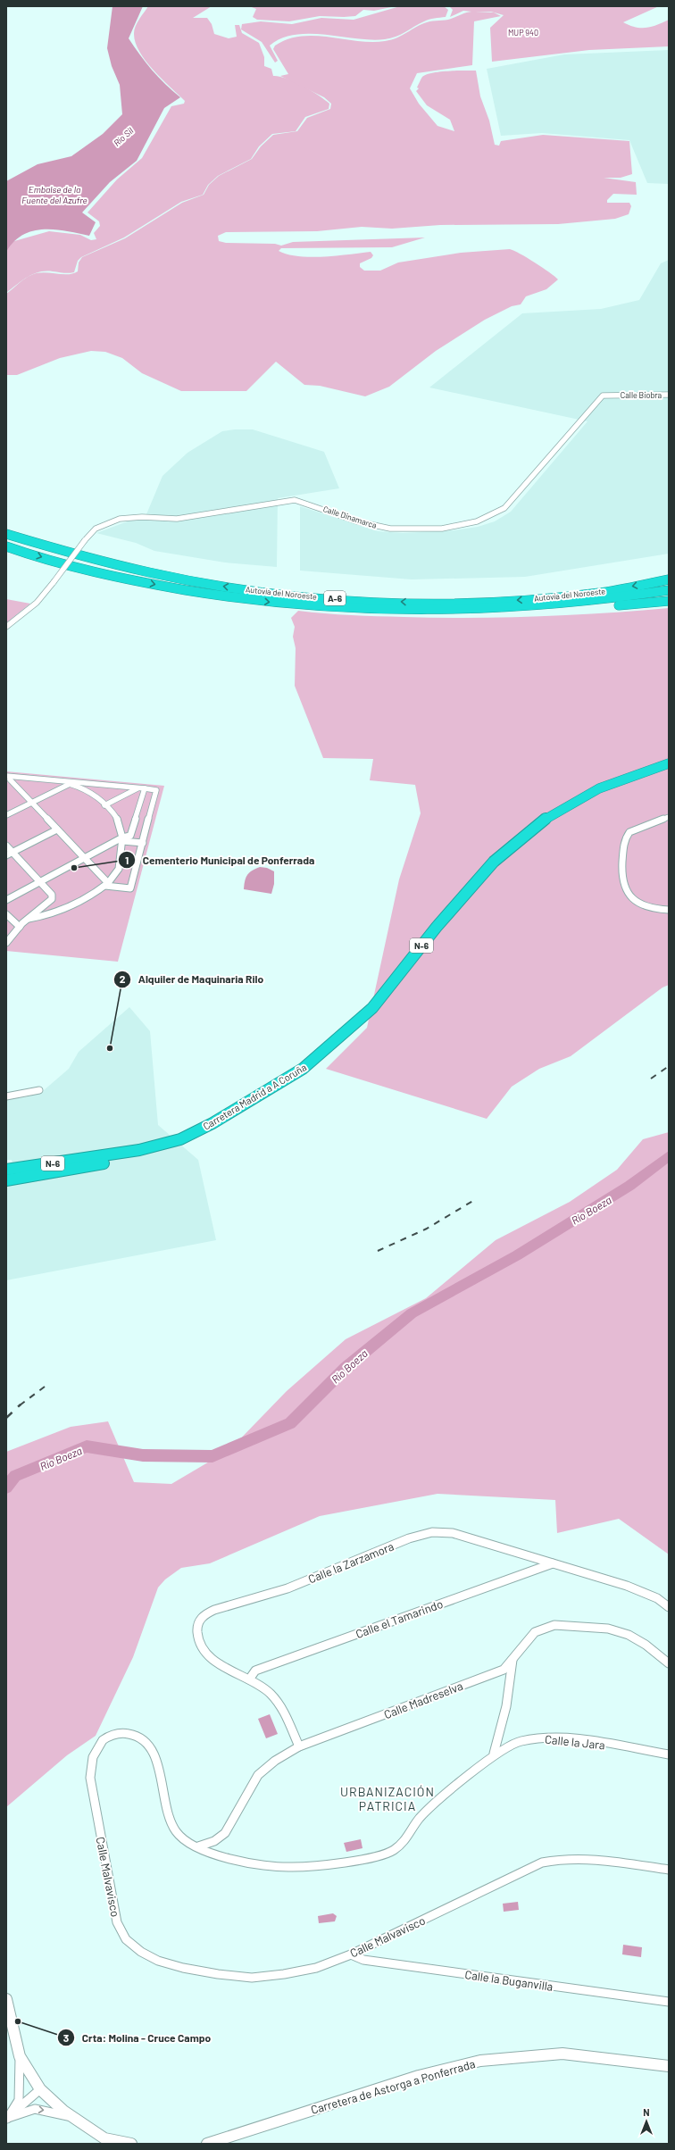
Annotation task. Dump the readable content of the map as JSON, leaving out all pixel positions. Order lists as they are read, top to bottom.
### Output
{
  "streets": {
    "highway": [
      "Autovía del Noroeste",
      "A-6",
      "N-6",
      "Carretera Madrid a A Coruña"
    ],
    "main road": ["Carretera de Astorga a Ponferrada"],
    "street": [
      "Calle Biobra",
      "Calle Dinamarca",
      "Calle la Zarzamora",
      "Calle el Tamarindo",
      "Calle Madreselva",
      "Calle la Jara",
      "Calle Malvavisco",
      "Calle la Buganvilla"
    ]
  },
  "crossings": [
    ["Calle Biobra", "Calle Dinamarca"],
    ["Calle la Zarzamora", "Calle el Tamarindo"],
    ["Calle la Zarzamora", "Calle Madreselva"],
    ["Calle Madreselva", "Calle Malvavisco"],
    ["Calle la Jara", "Calle Malvavisco"],
    ["Calle Malvavisco", "Calle la Buganvilla"]
  ],
  "districts": ["URBANIZACIÓN PATRICIA"],
  "water": ["Río Sil", "Embalse de la Fuente del Azufre", "Río Boeza"],
  "parks": ["MUP 940"],
  "places": ["Cementerio Municipal de Ponferrada", "Alquiler de Maquinaria Rilo", "Crta: Molina - Cruce Campo"],
  "north": "top"
}
